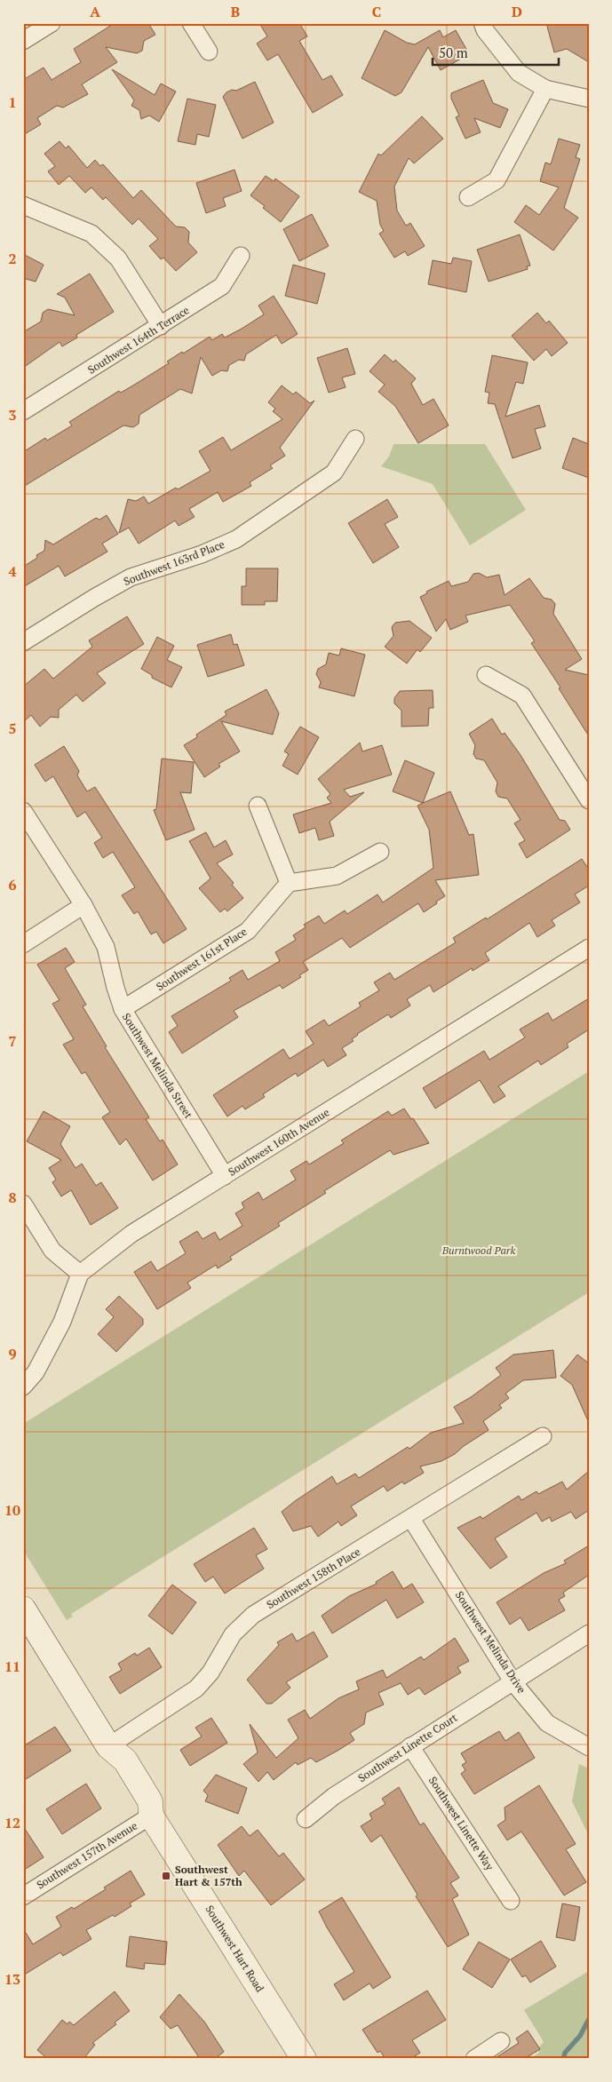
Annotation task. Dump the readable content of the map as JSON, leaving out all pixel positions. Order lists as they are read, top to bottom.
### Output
{
  "streets": {
    "main road": ["Southwest Hart Road"],
    "street": [
      "Southwest 164th Terrace",
      "Southwest 163rd Place",
      "Southwest 161st Place",
      "Southwest Melinda Street",
      "Southwest 160th Avenue",
      "Southwest 158th Place",
      "Southwest Melinda Drive",
      "Southwest Linette Court",
      "Southwest Linette Way",
      "Southwest 157th Avenue"
    ]
  },
  "crossings": [
    ["Southwest 161st Place", "Southwest Melinda Street"],
    ["Southwest Melinda Street", "Southwest 160th Avenue"],
    ["Southwest 158th Place", "Southwest Melinda Drive"],
    ["Southwest 158th Place", "Southwest Hart Road"],
    ["Southwest Melinda Drive", "Southwest Linette Court"],
    ["Southwest Linette Court", "Southwest Linette Way"],
    ["Southwest 157th Avenue", "Southwest Hart Road"]
  ],
  "parks": ["Burntwood Park"],
  "places": {
    "transit": ["Southwest Hart & 157th"]
  },
  "scale_bar": "50 m",
  "grid": {
    "columns": [
      "A",
      "B",
      "C",
      "D"
    ],
    "rows": [
      "1",
      "2",
      "3",
      "4",
      "5",
      "6",
      "7",
      "8",
      "9",
      "10",
      "11",
      "12",
      "13"
    ]
  }
}
